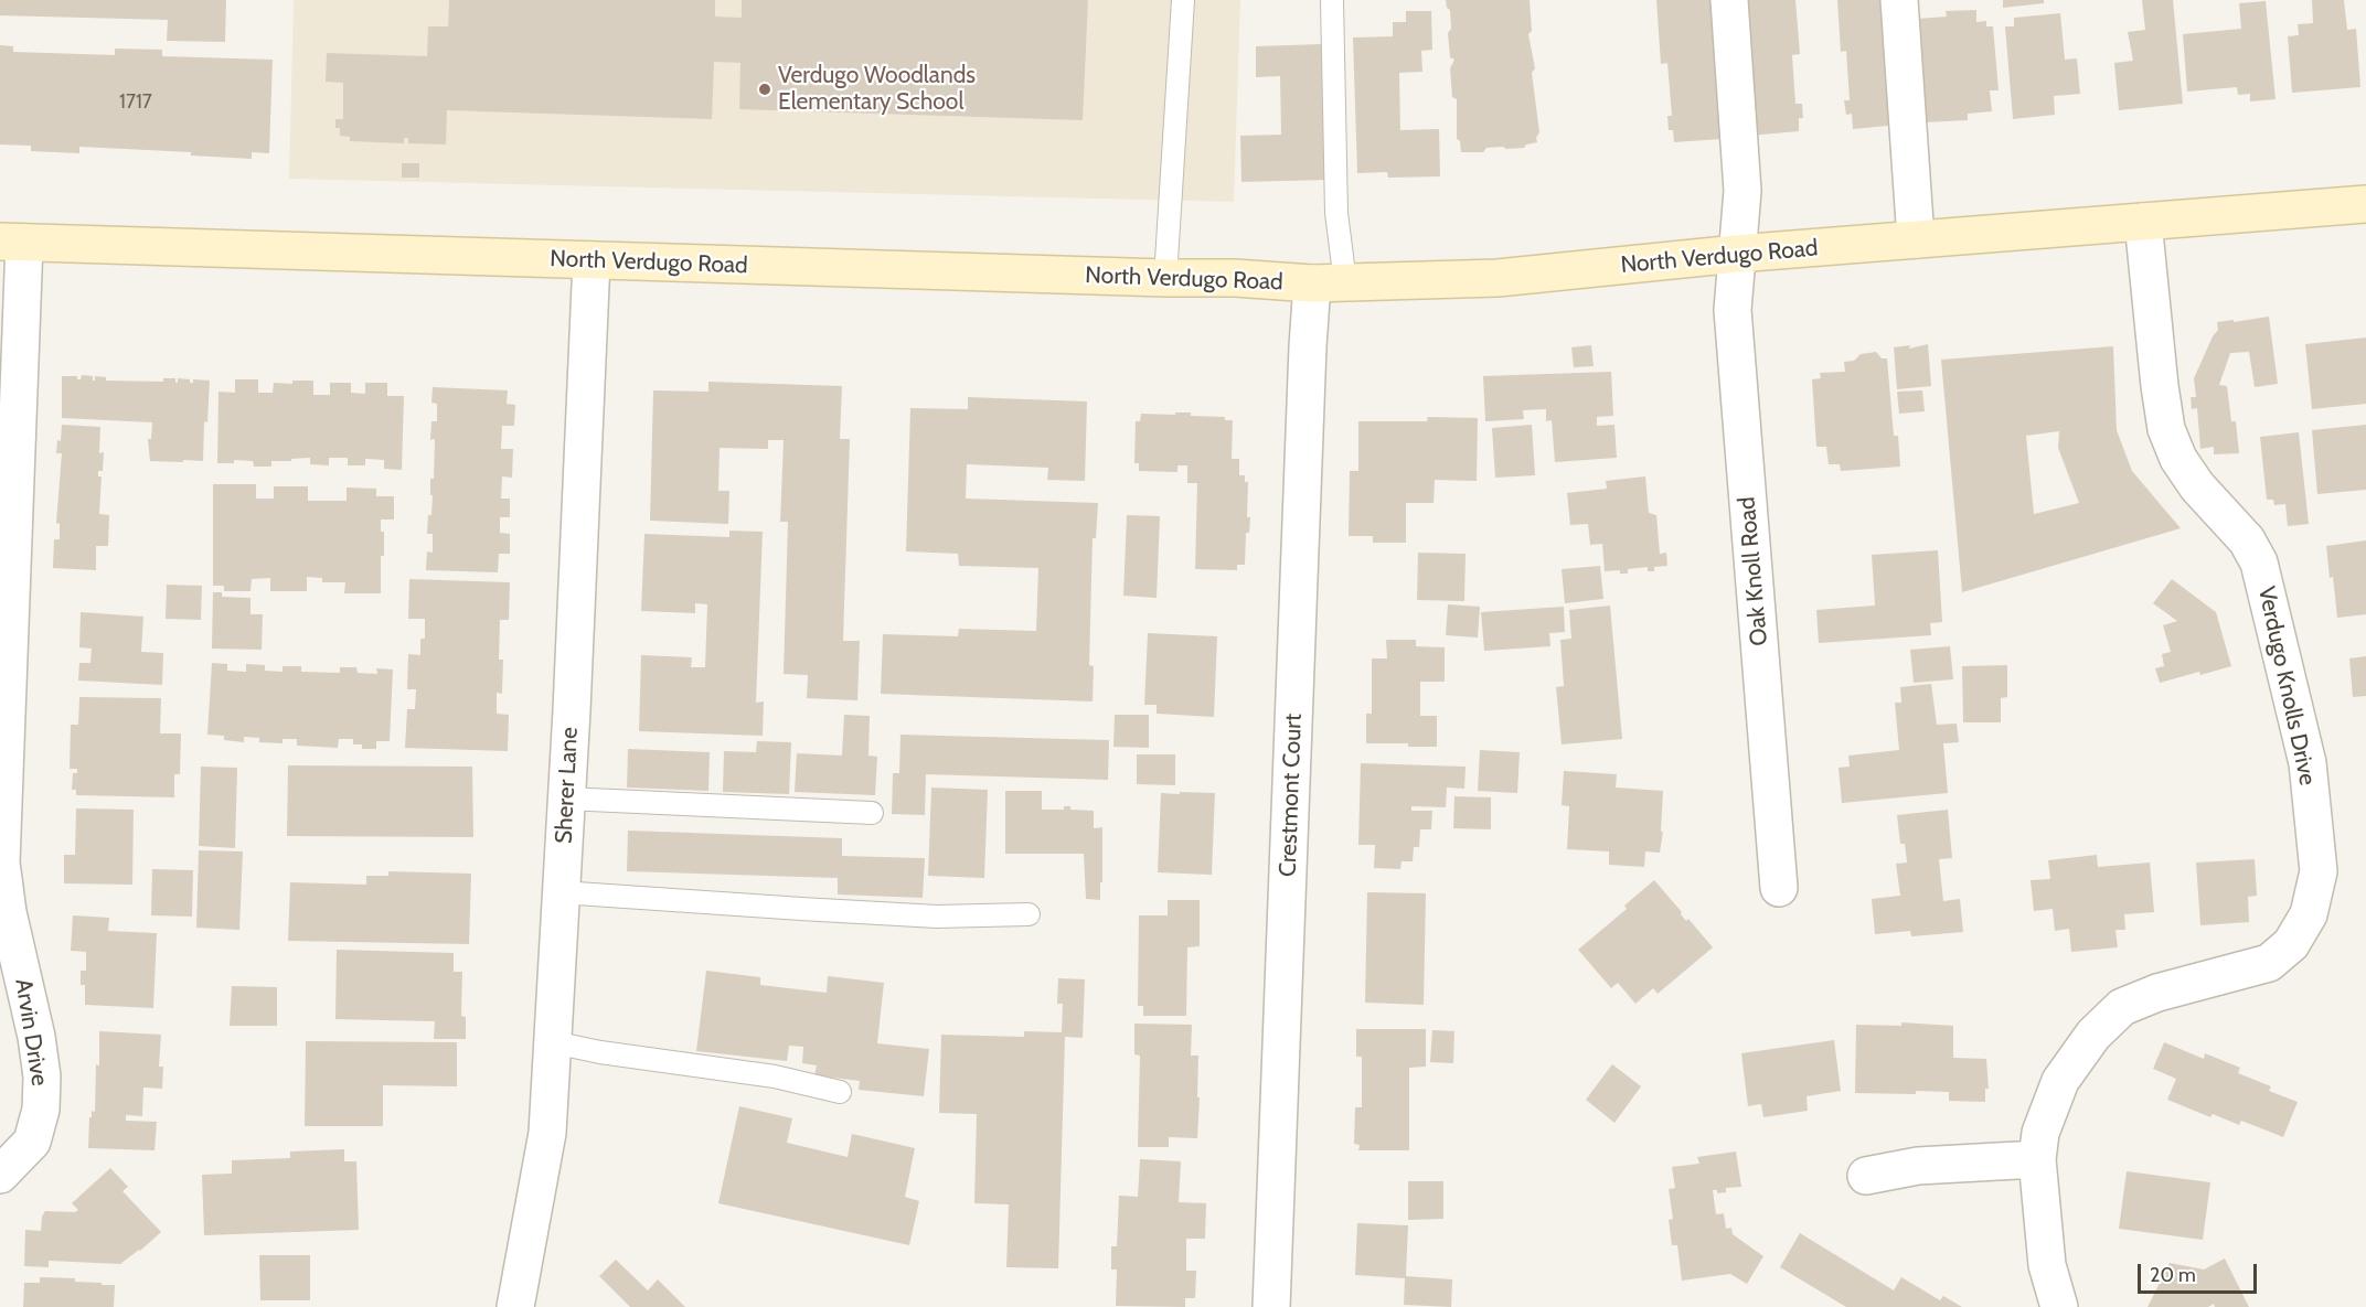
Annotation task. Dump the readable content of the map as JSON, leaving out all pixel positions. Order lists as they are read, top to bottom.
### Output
{
  "streets": {
    "main road": ["North Verdugo Road"],
    "street": [
      "Oak Knoll Road",
      "Verdugo Knolls Drive",
      "Sherer Lane",
      "Crestmont Court",
      "Arvin Drive"
    ]
  },
  "crossings": [
    ["North Verdugo Road", "Oak Knoll Road"],
    ["North Verdugo Road", "Verdugo Knolls Drive"],
    ["North Verdugo Road", "Sherer Lane"],
    ["North Verdugo Road", "Crestmont Court"],
    ["North Verdugo Road", "Arvin Drive"]
  ],
  "places": ["Verdugo Woodlands Elementary School"],
  "house_numbers": ["1717"],
  "scale_bar": "20 m"
}
